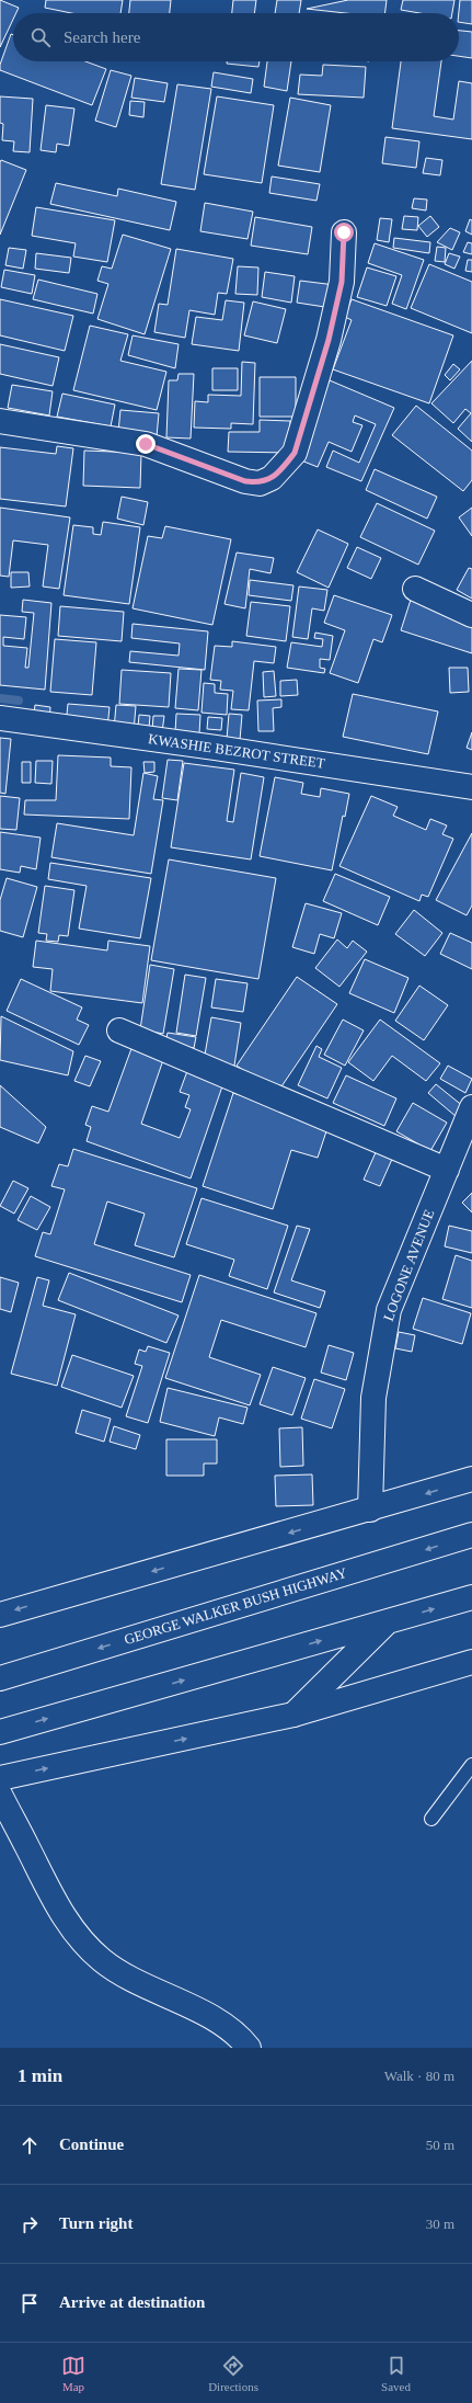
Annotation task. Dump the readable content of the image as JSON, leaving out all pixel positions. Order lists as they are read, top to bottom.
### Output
{
  "streets": {
    "main road": ["KWASHIE BEZROT STREET", "LOGONE AVENUE", "GEORGE WALKER BUSH HIGHWAY"]
  },
  "page": {
    "search": "Search here",
    "heading": ["1 min", "Walk · 80 m"],
    "list": [
      ["Continue", "50 m"],
      ["Turn right", "30 m"],
      "Arrive at destination"
    ],
    "nav": ["Map", "Directions", "Saved"]
  }
}
